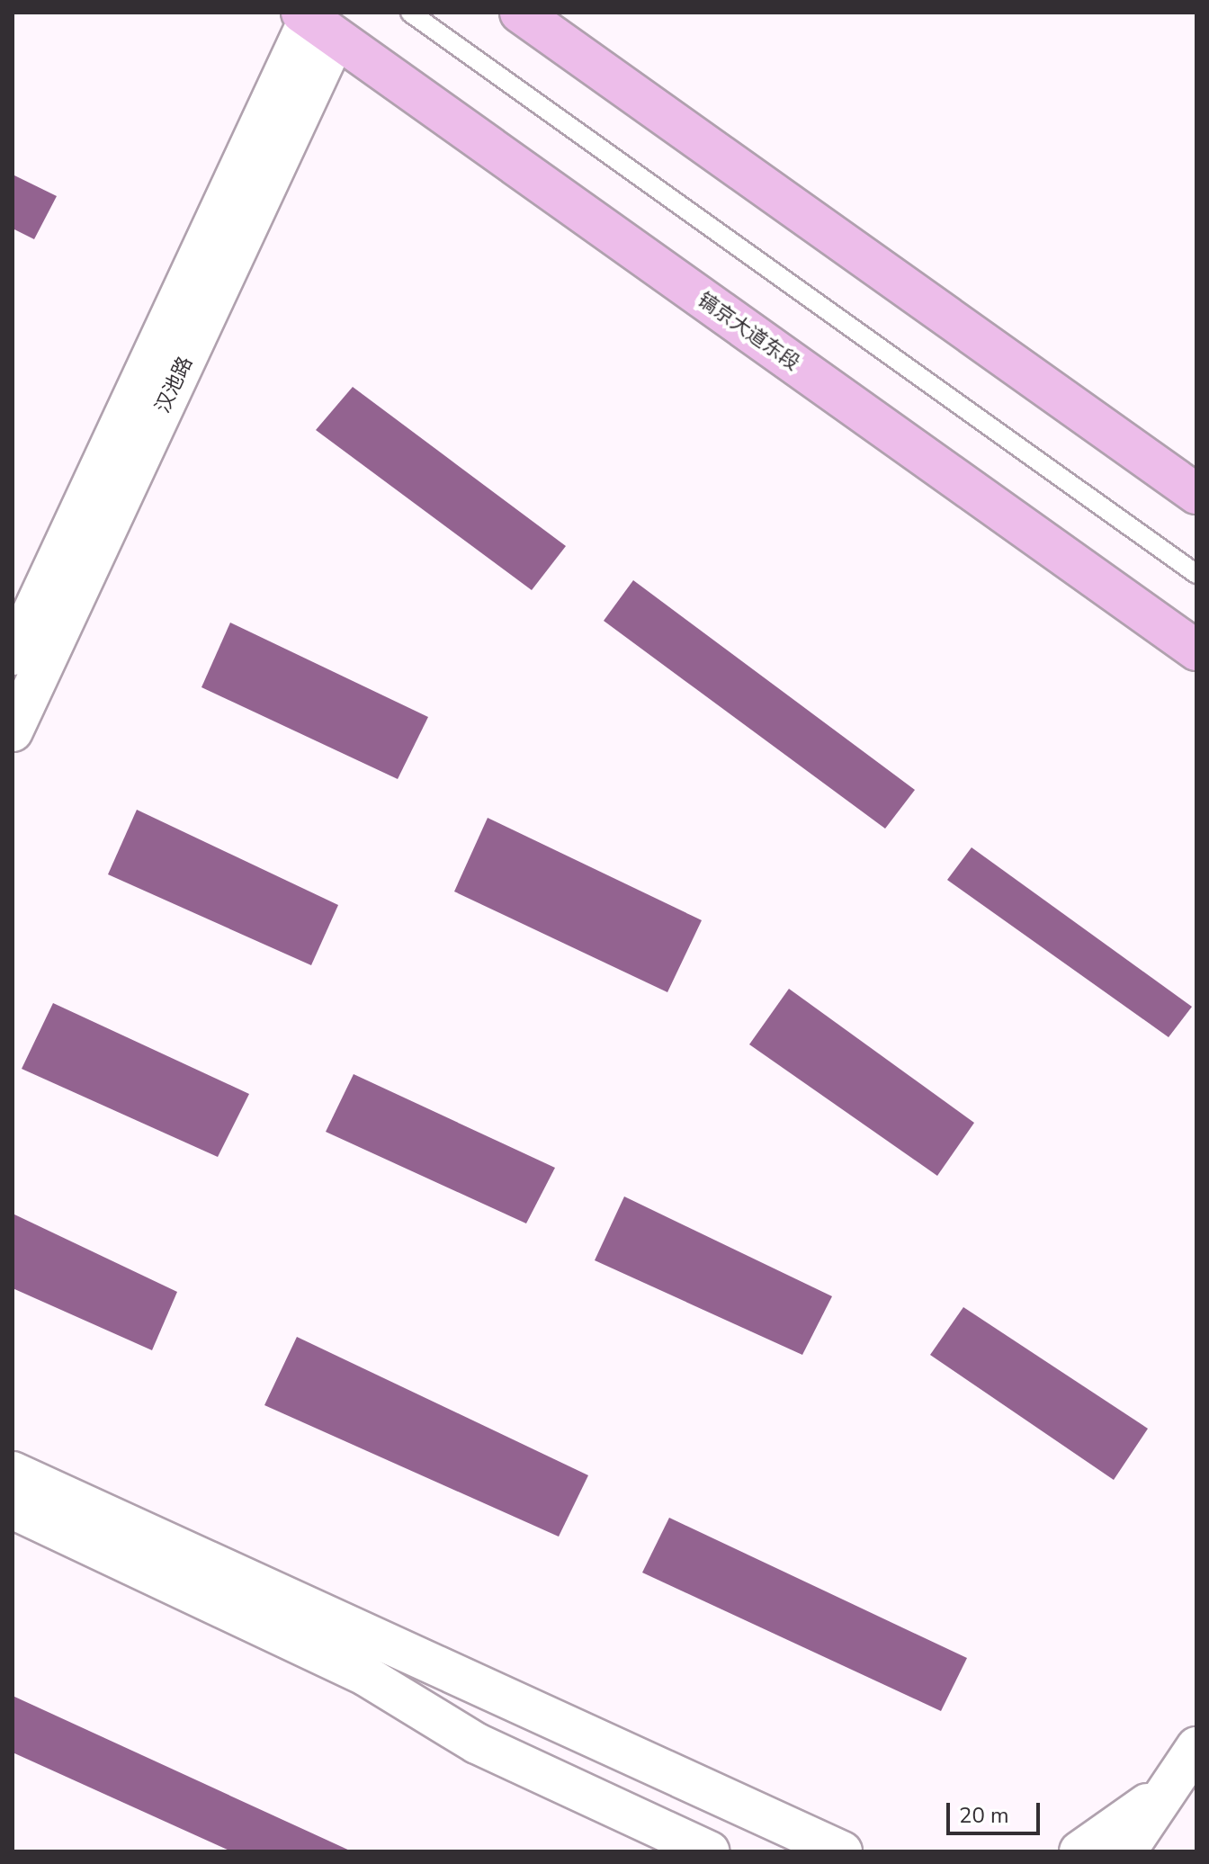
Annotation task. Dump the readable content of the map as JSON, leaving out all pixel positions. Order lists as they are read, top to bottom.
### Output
{
  "streets": {
    "main road": ["镐京大道东段"],
    "street": ["汉池路"]
  },
  "crossings": [
    ["镐京大道东段", "汉池路"]
  ],
  "scale_bar": "20 m"
}
